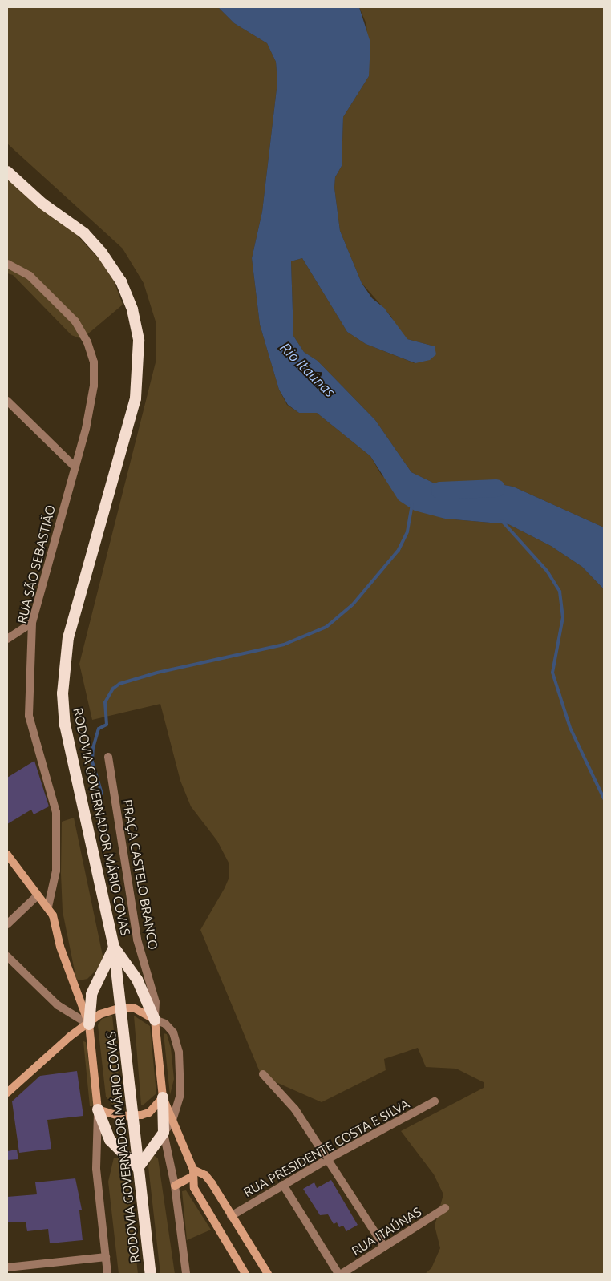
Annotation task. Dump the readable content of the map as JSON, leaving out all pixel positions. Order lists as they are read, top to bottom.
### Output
{
  "streets": {
    "highway": ["RODOVIA GOVERNADOR MÁRIO COVAS"],
    "main road": ["PRAÇA CASTELO BRANCO"],
    "street": ["RUA SÃO SEBASTIÃO", "RUA PRESIDENTE COSTA E SILVA", "RUA ITAÚNAS"]
  },
  "water": ["Rio Itaúnas"]
}
